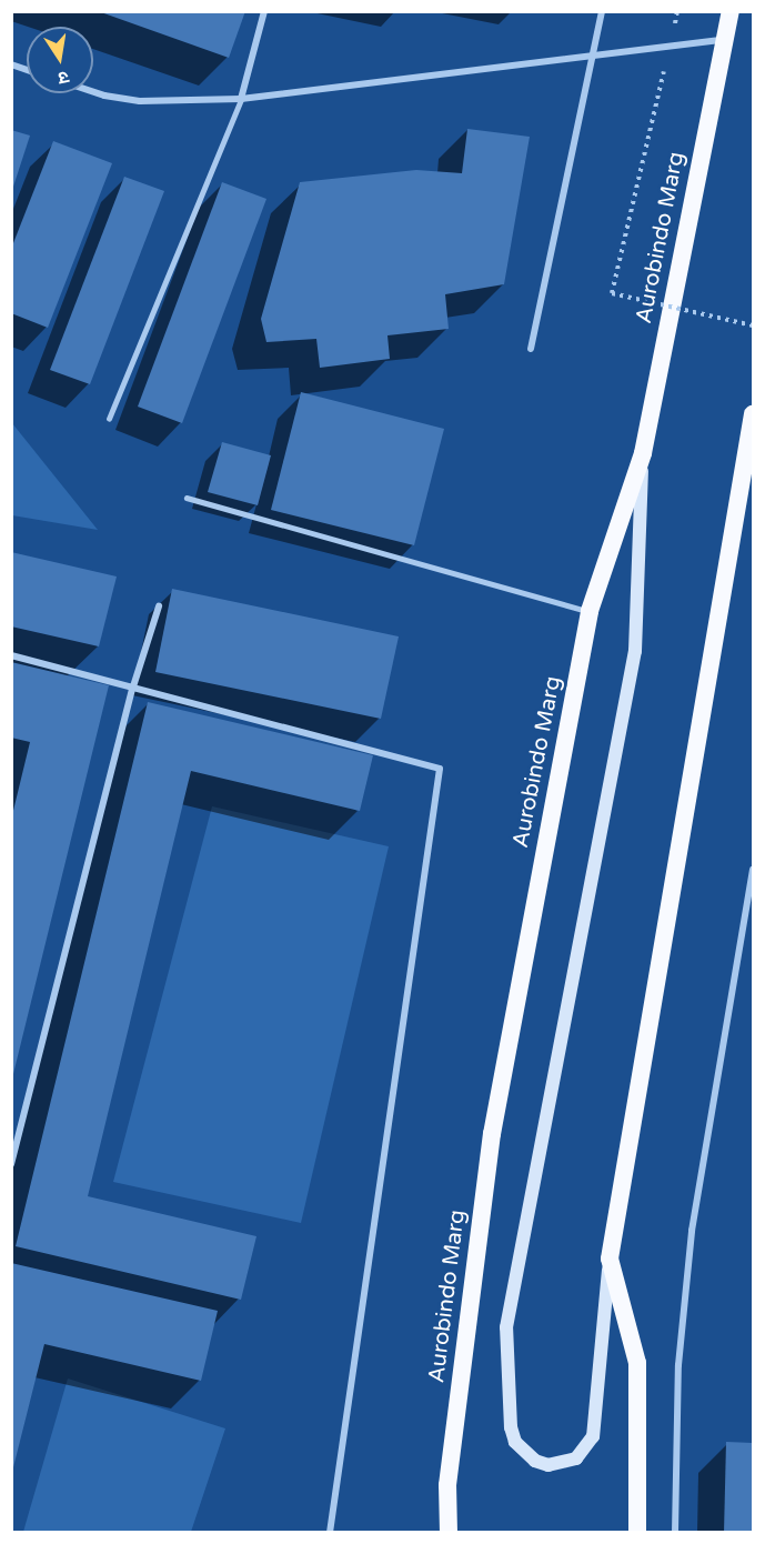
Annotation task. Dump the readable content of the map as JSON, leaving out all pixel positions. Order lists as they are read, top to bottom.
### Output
{
  "streets": {
    "highway": ["Aurobindo Marg"]
  },
  "north": "bottom"
}
